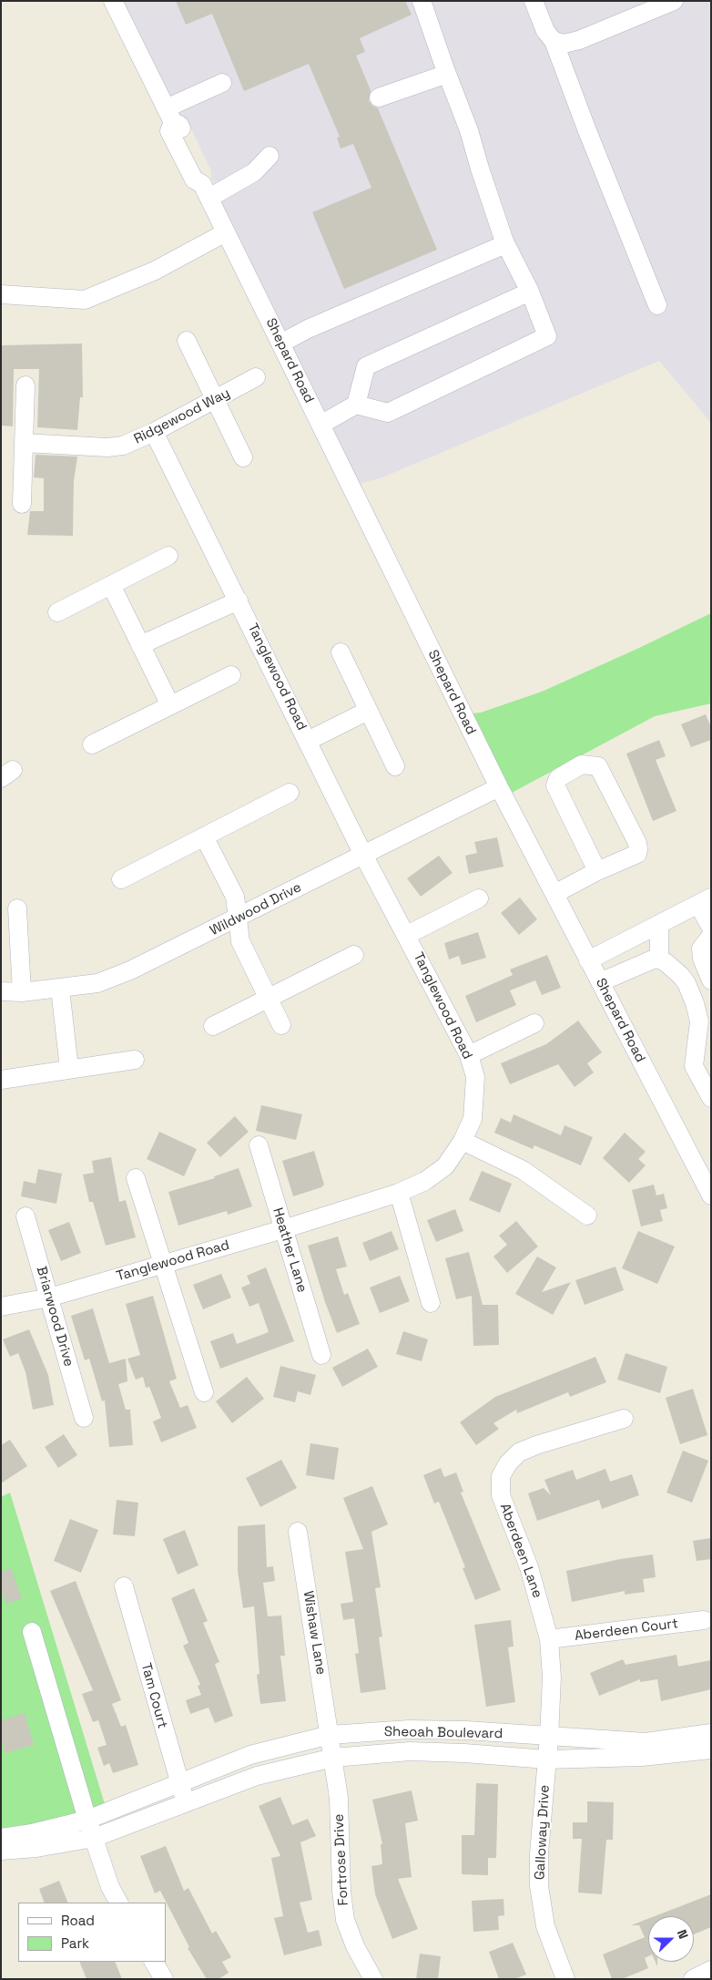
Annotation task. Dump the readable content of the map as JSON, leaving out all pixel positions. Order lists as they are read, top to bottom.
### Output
{
  "streets": {
    "street": [
      "Shepard Road",
      "Ridgewood Way",
      "Tanglewood Road",
      "Wildwood Drive",
      "Heather Lane",
      "Briarwood Drive",
      "Aberdeen Lane",
      "Aberdeen Court",
      "Wishaw Lane",
      "Tam Court",
      "Sheoah Boulevard",
      "Galloway Drive",
      "Fortrose Drive"
    ]
  },
  "crossings": [
    ["Shepard Road", "Wildwood Drive"],
    ["Ridgewood Way", "Tanglewood Road"],
    ["Tanglewood Road", "Wildwood Drive"],
    ["Tanglewood Road", "Heather Lane"],
    ["Tanglewood Road", "Briarwood Drive"],
    ["Aberdeen Lane", "Aberdeen Court"],
    ["Aberdeen Lane", "Sheoah Boulevard"],
    ["Aberdeen Lane", "Galloway Drive"],
    ["Wishaw Lane", "Sheoah Boulevard"],
    ["Wishaw Lane", "Fortrose Drive"],
    ["Tam Court", "Sheoah Boulevard"],
    ["Sheoah Boulevard", "Galloway Drive"],
    ["Sheoah Boulevard", "Fortrose Drive"]
  ],
  "legend": ["Road", "Park"],
  "north": "right"
}
